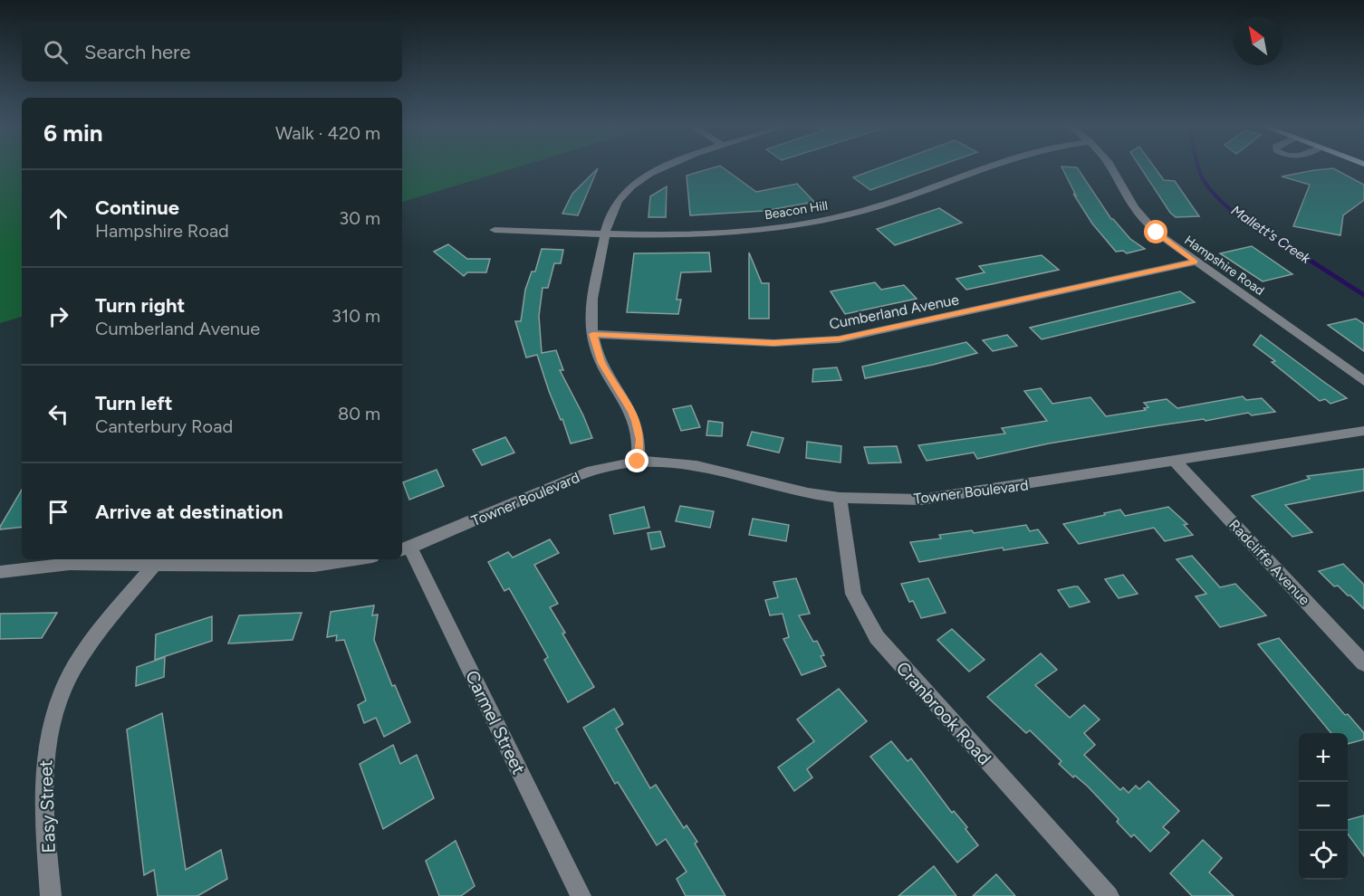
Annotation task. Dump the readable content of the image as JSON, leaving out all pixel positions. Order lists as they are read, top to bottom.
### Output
{
  "streets": {
    "street": [
      "Beacon Hill",
      "Hampshire Road",
      "Cumberland Avenue",
      "Towner Boulevard",
      "Radcliffe Avenue",
      "Cranbrook Road",
      "Carmel Street",
      "Easy Street"
    ]
  },
  "crossings": [
    ["Hampshire Road", "Cumberland Avenue"],
    ["Towner Boulevard", "Radcliffe Avenue"],
    ["Towner Boulevard", "Cranbrook Road"],
    ["Towner Boulevard", "Carmel Street"]
  ],
  "water": ["Mallett's Creek"],
  "north": "top left",
  "page": {
    "search": "Search here",
    "heading": ["6 min", "Walk · 420 m"],
    "list": [
      ["Continue", "Hampshire Road", "30 m"],
      ["Turn right", "Cumberland Avenue", "310 m"],
      ["Turn left", "Canterbury Road", "80 m"],
      "Arrive at destination"
    ],
    "map_buttons": ["+", "−"]
  }
}
